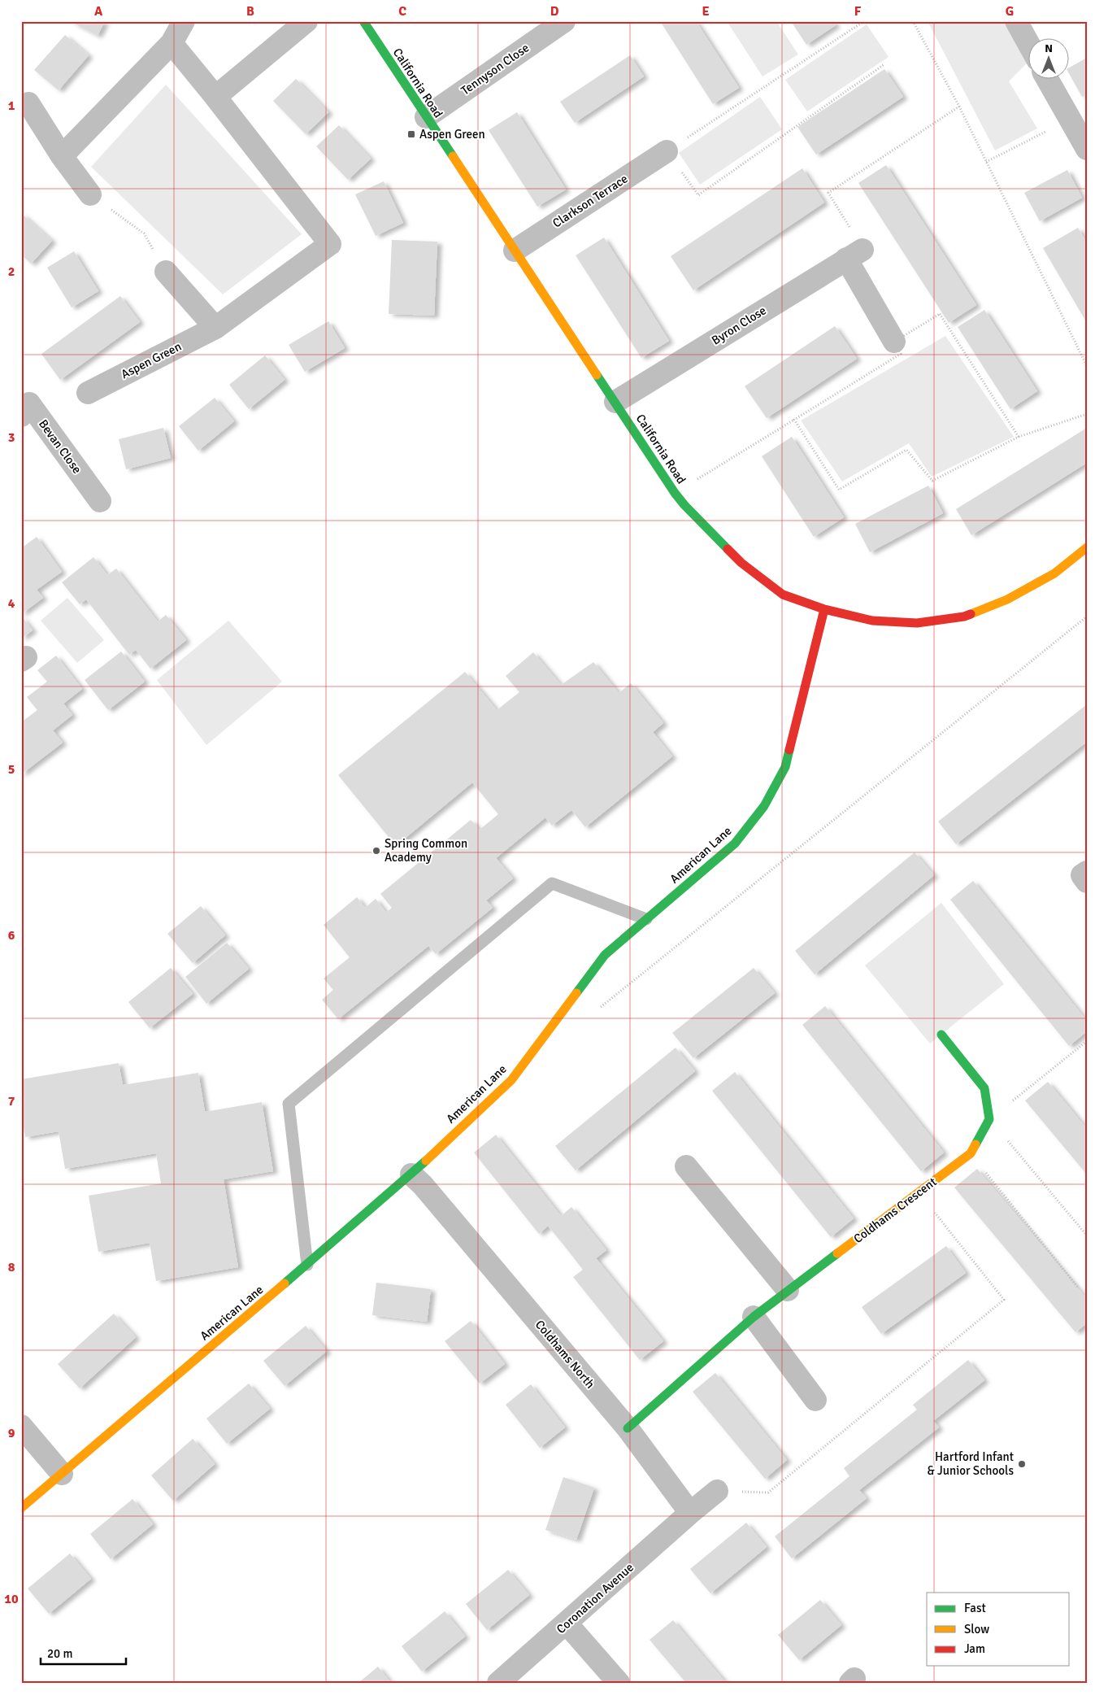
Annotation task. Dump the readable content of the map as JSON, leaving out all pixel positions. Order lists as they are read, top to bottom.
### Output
{
  "streets": {
    "street": [
      "Tennyson Close",
      "California Road",
      "Clarkson Terrace",
      "Byron Close",
      "Aspen Green",
      "Bevan Close",
      "American Lane",
      "Coldhams Crescent",
      "Coldhams North",
      "Coronation Avenue"
    ]
  },
  "crossings": [
    ["Tennyson Close", "California Road"],
    ["California Road", "Clarkson Terrace"],
    ["California Road", "Byron Close"],
    ["California Road", "American Lane"],
    ["American Lane", "Coldhams North"],
    ["Coldhams Crescent", "Coldhams North"],
    ["Coldhams North", "Coronation Avenue"]
  ],
  "places": {
    "transit": ["Aspen Green"],
    "other": ["Spring Common Academy", "Hartford Infant & Junior Schools"]
  },
  "legend": ["Fast", "Slow", "Jam"],
  "scale_bar": "20 m",
  "north": "top",
  "grid": {
    "columns": [
      "A",
      "B",
      "C",
      "D",
      "E",
      "F",
      "G"
    ],
    "rows": [
      "1",
      "2",
      "3",
      "4",
      "5",
      "6",
      "7",
      "8",
      "9",
      "10"
    ]
  }
}
